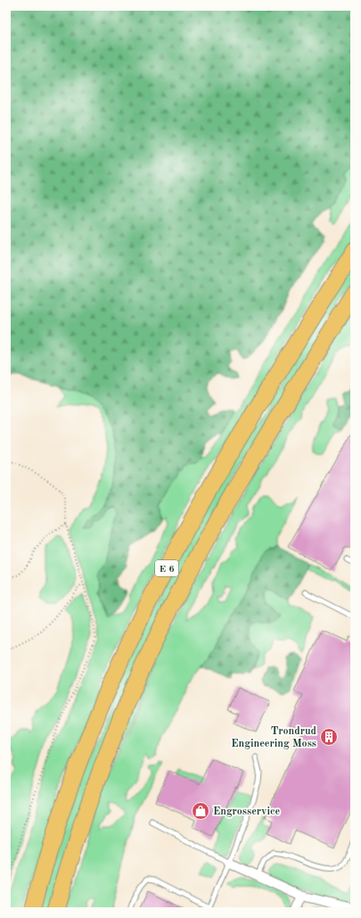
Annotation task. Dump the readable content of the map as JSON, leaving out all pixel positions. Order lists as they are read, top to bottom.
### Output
{
  "streets": {
    "highway": ["E 6"]
  },
  "places": {
    "building": ["Trondrud Engineering Moss"],
    "shop": ["Engrosservice"]
  }
}
